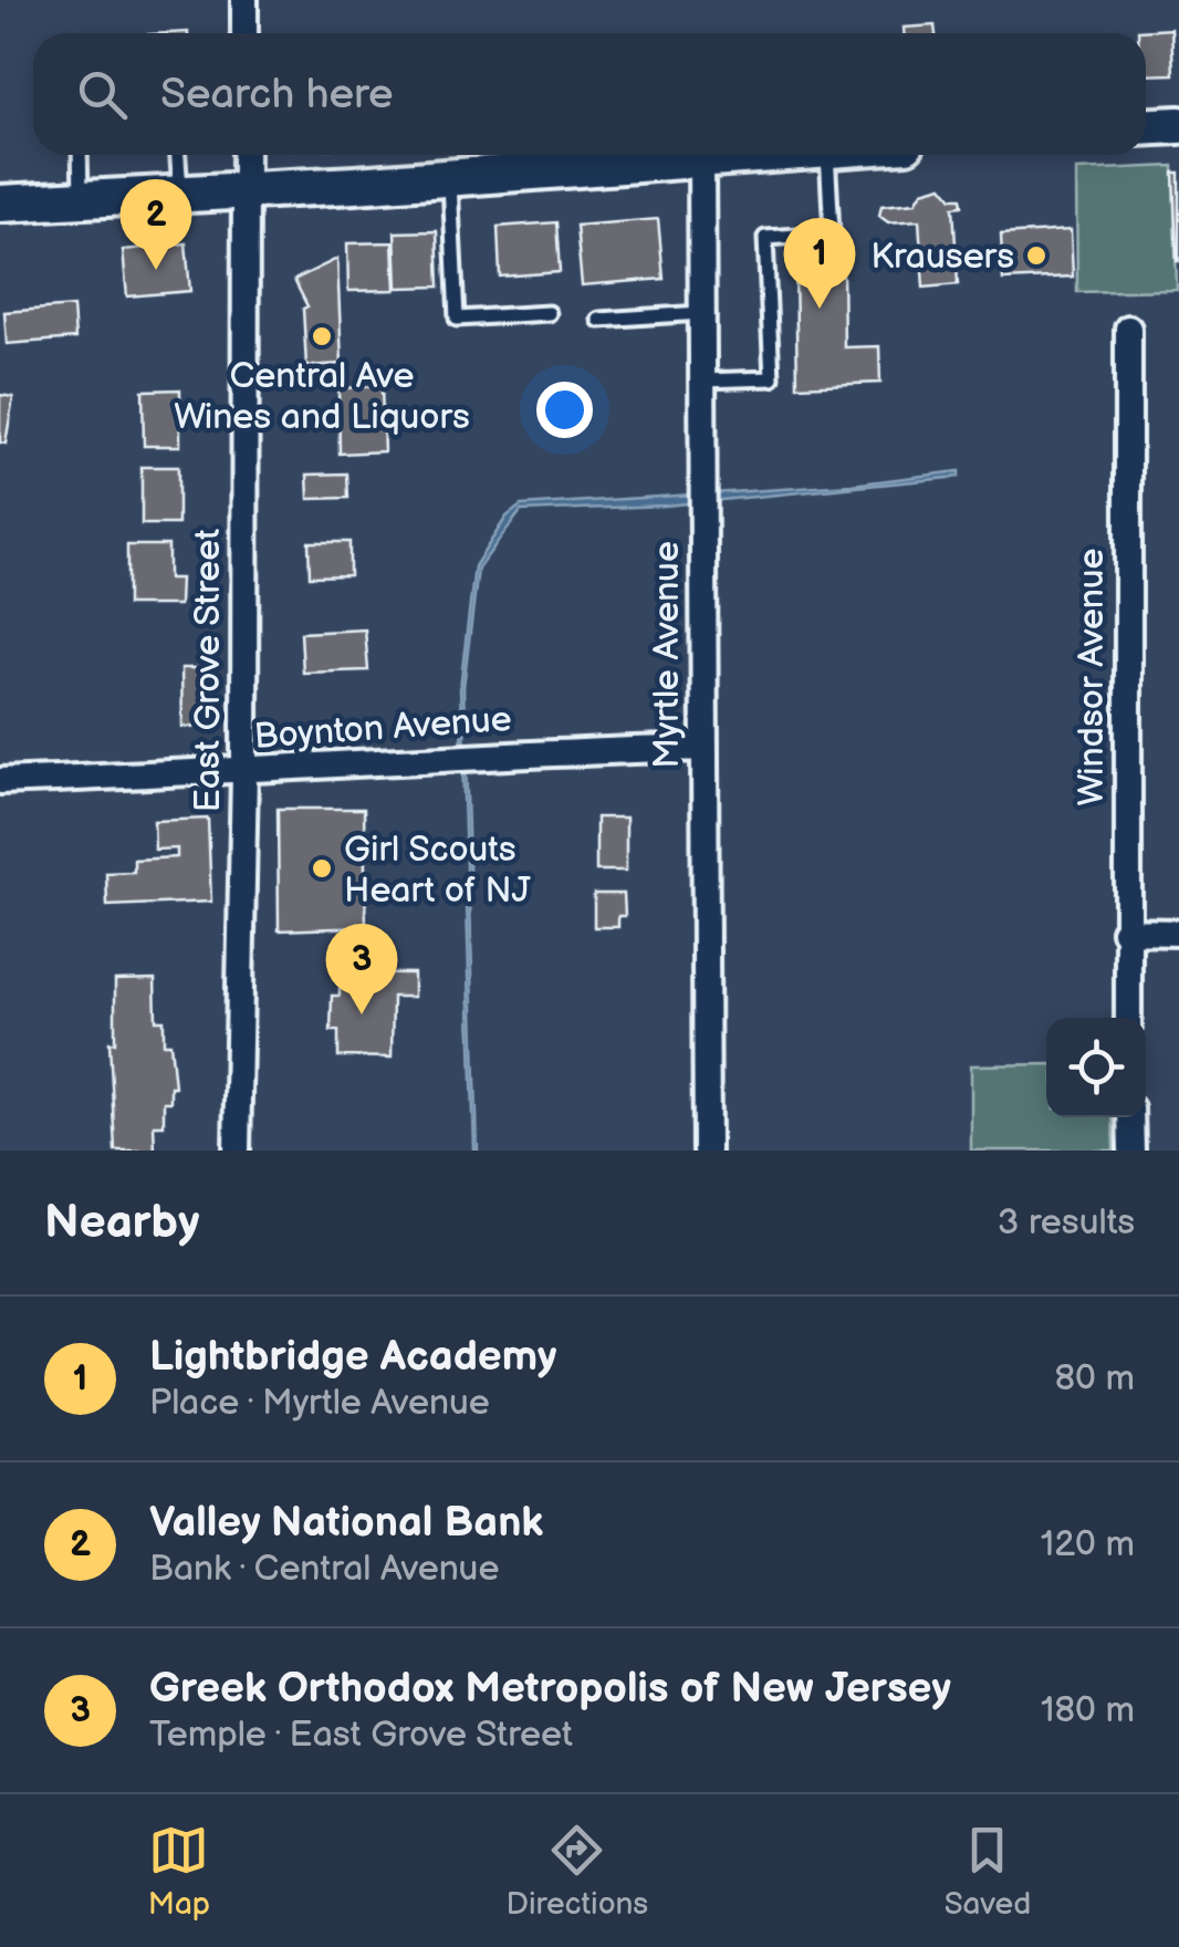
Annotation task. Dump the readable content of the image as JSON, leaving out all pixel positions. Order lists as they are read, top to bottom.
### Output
{
  "streets": {
    "street": [
      "Myrtle Avenue",
      "East Grove Street",
      "Windsor Avenue",
      "Boynton Avenue"
    ]
  },
  "crossings": [
    ["Myrtle Avenue", "Boynton Avenue"],
    ["East Grove Street", "Boynton Avenue"]
  ],
  "places": ["Krausers", "Central Ave Wines and Liquors", "Girl Scouts Heart of NJ"],
  "page": {
    "search": "Search here",
    "pins": ["2", "1", "3"],
    "heading": ["Nearby", "3 results"],
    "list": [
      {
        "mark": "1",
        "name": "Lightbridge Academy",
        "note": "Place · Myrtle Avenue",
        "value": "80 m"
      },
      {
        "mark": "2",
        "name": "Valley National Bank",
        "note": "Bank · Central Avenue",
        "value": "120 m"
      },
      {
        "mark": "3",
        "name": "Greek Orthodox Metropolis of New Jersey",
        "note": "Temple · East Grove Street",
        "value": "180 m"
      }
    ],
    "nav": ["Map", "Directions", "Saved"]
  }
}
